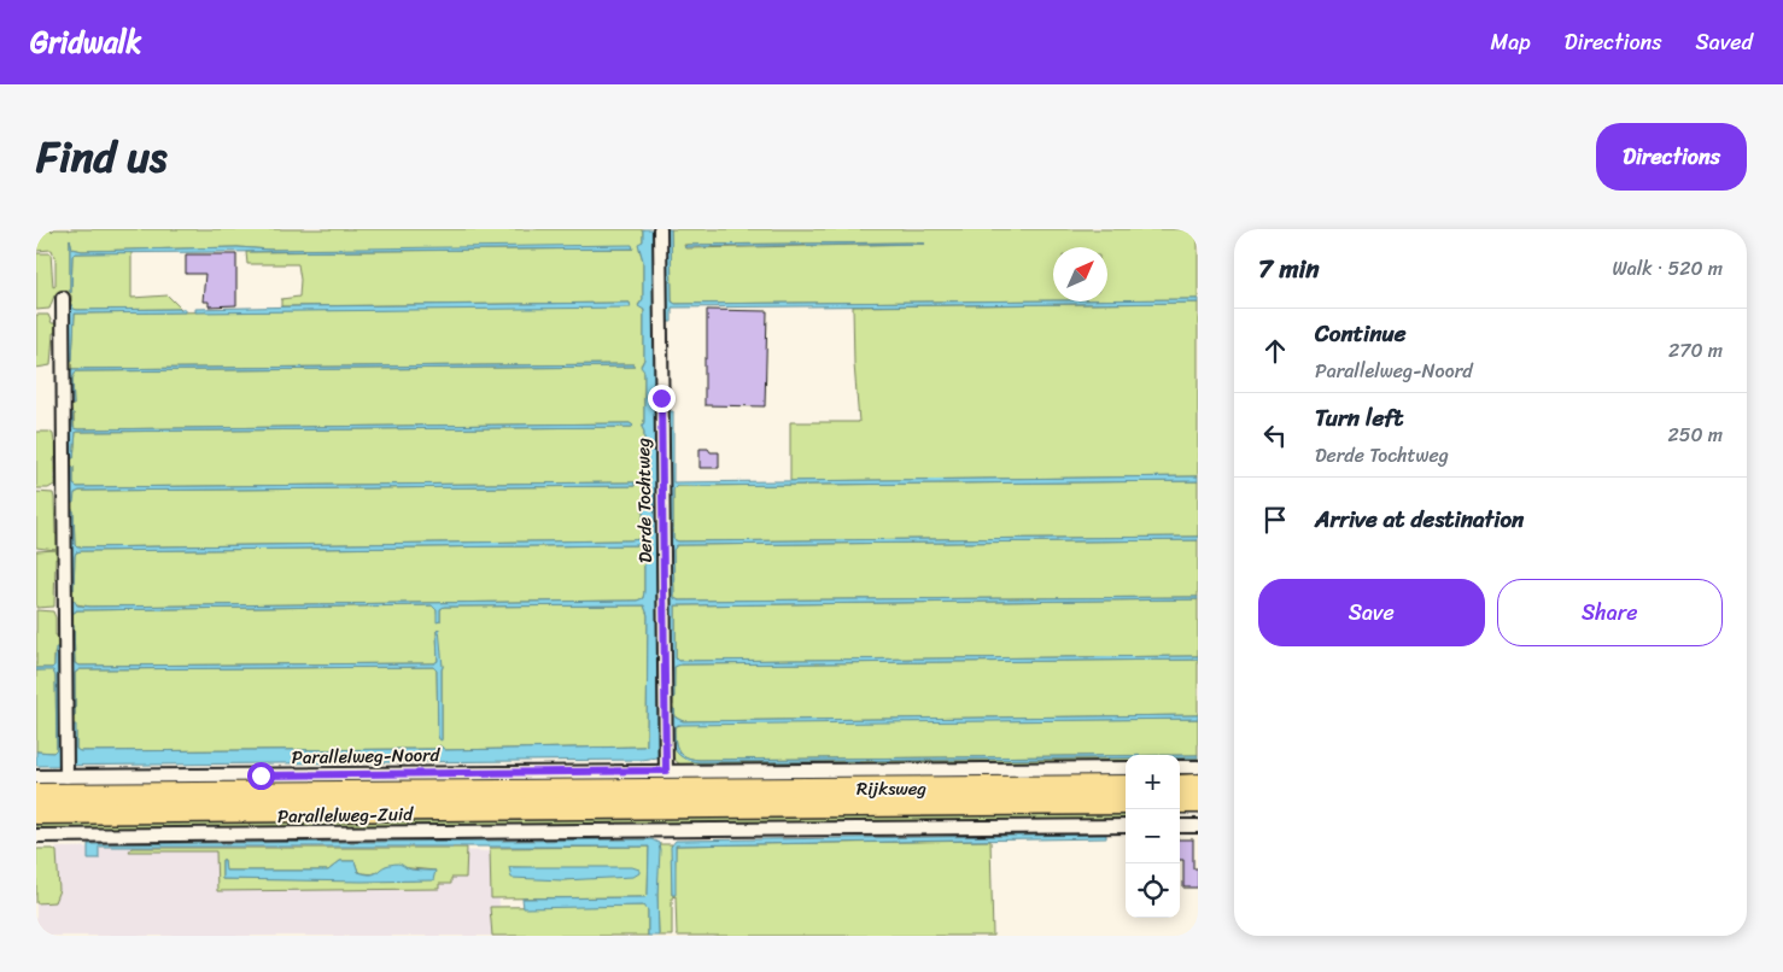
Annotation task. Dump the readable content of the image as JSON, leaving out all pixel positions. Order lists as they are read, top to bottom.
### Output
{
  "streets": {
    "highway": ["Rijksweg"],
    "street": ["Derde Tochtweg", "Parallelweg-Noord", "Parallelweg-Zuid"]
  },
  "crossings": [
    ["Derde Tochtweg", "Parallelweg-Noord"],
    ["Derde Tochtweg", "Rijksweg"],
    ["Parallelweg-Noord", "Rijksweg"]
  ],
  "north": "top right",
  "page": {
    "header": "Gridwalk",
    "nav": ["Map", "Directions", "Saved"],
    "title": "Find us",
    "buttons": [
      "Directions",
      ["Save", "Share"]
    ],
    "heading": ["7 min", "Walk · 520 m"],
    "list": [
      ["Continue", "Parallelweg-Noord", "270 m"],
      ["Turn left", "Derde Tochtweg", "250 m"],
      "Arrive at destination"
    ],
    "map_buttons": ["+", "−"]
  }
}
